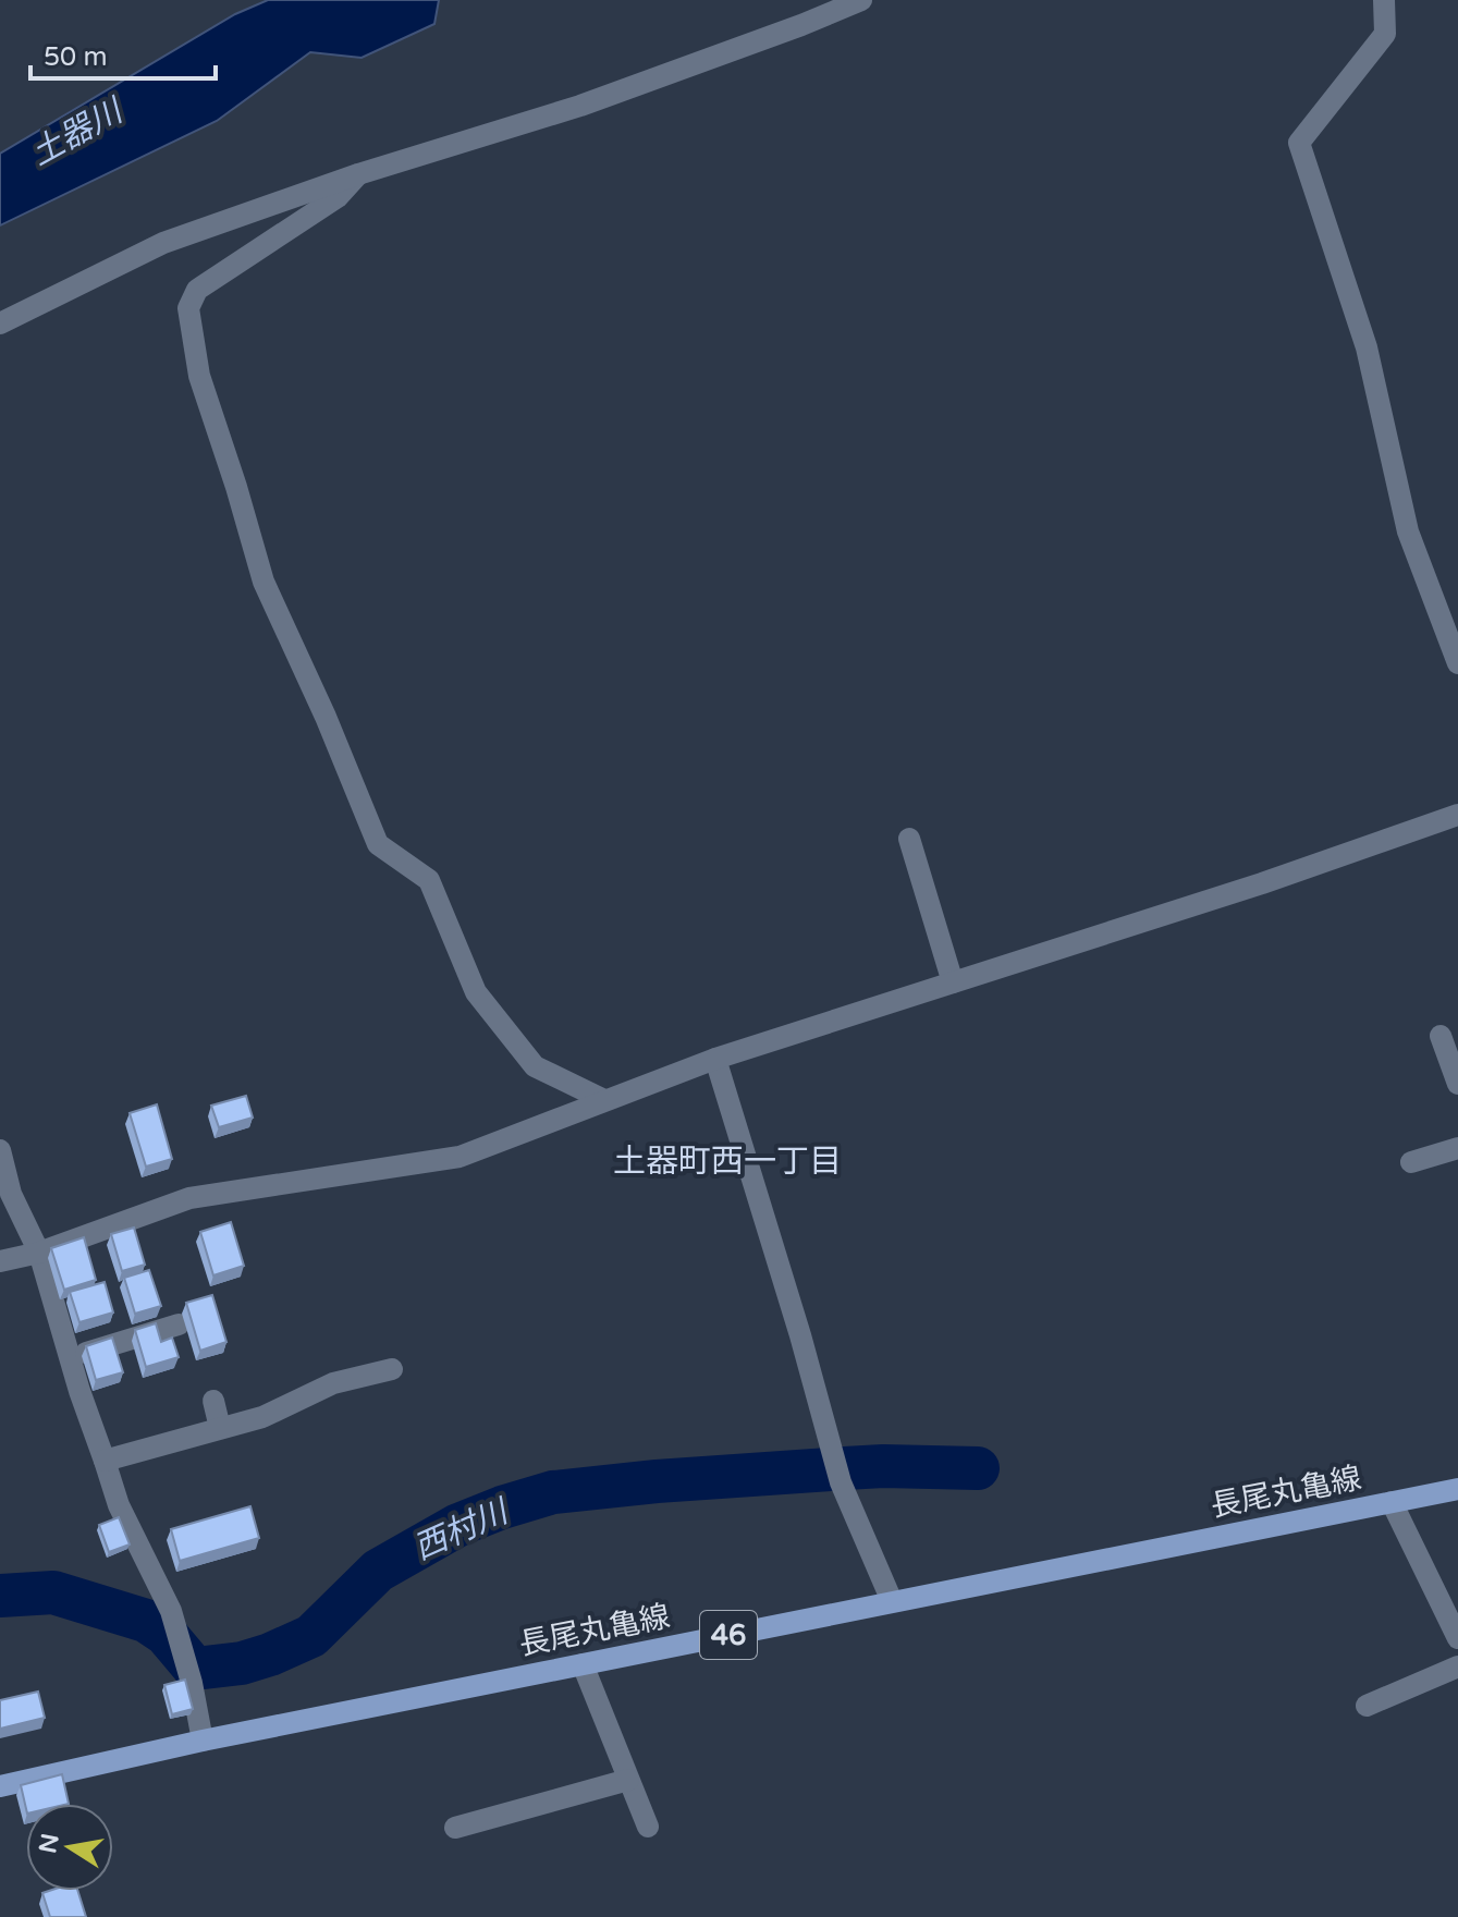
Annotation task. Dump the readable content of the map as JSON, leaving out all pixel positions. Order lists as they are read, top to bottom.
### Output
{
  "streets": {
    "main road": ["長尾丸亀線", "46"]
  },
  "districts": ["土器町西一丁目"],
  "water": ["土器川", "西村川"],
  "scale_bar": "50 m",
  "north": "left"
}
